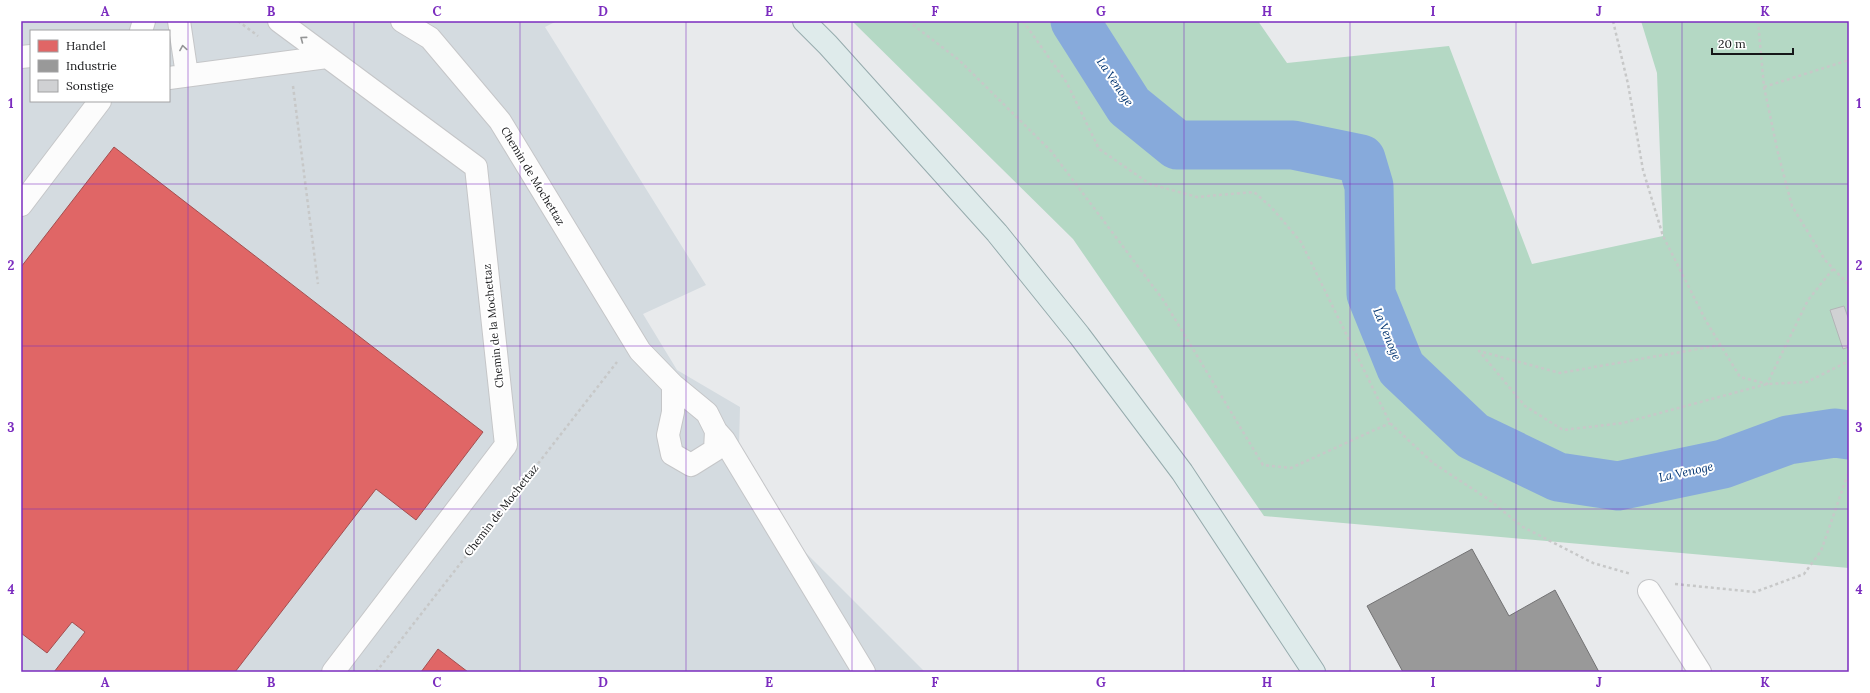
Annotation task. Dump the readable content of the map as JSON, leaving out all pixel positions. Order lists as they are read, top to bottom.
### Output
{
  "streets": {
    "lane": ["Chemin de Mochettaz", "Chemin de la Mochettaz"]
  },
  "water": ["La Venoge"],
  "legend": ["Handel", "Industrie", "Sonstige"],
  "scale_bar": "20 m",
  "grid": {
    "columns": [
      "A",
      "B",
      "C",
      "D",
      "E",
      "F",
      "G",
      "H",
      "I",
      "J",
      "K"
    ],
    "rows": [
      "1",
      "2",
      "3",
      "4"
    ]
  }
}
